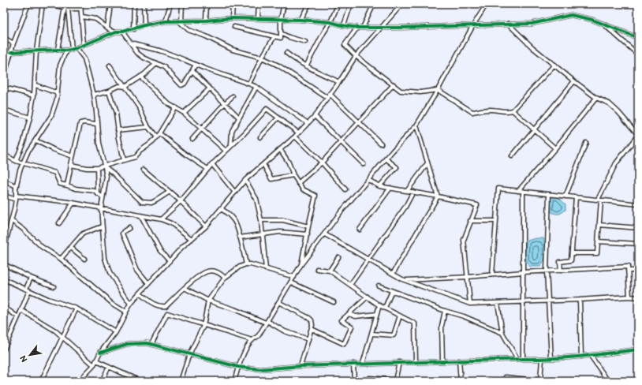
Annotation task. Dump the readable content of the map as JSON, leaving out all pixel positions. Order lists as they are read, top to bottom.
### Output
{
  "north": "bottom left"
}
